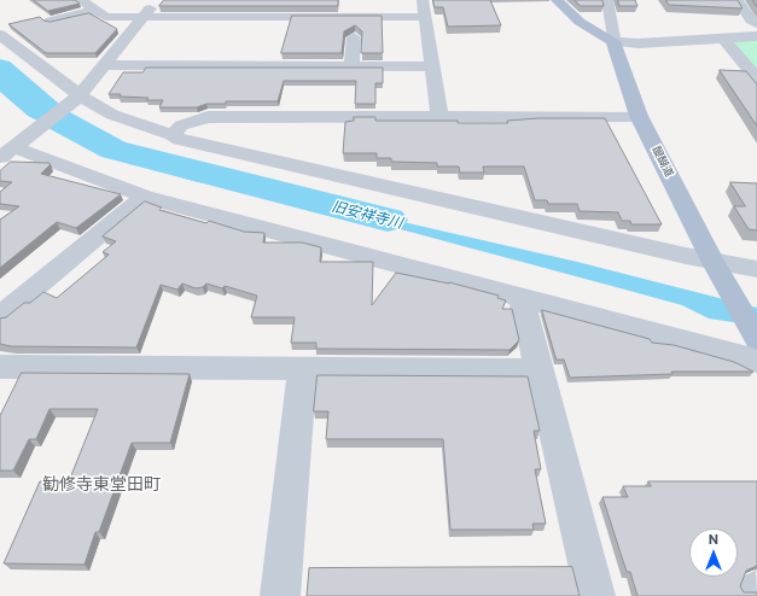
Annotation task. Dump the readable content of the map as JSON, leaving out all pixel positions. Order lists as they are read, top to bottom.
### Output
{
  "streets": {
    "main road": ["醍醐道"]
  },
  "districts": ["勧修寺東堂田町"],
  "water": ["旧安祥寺川"],
  "north": "top"
}
